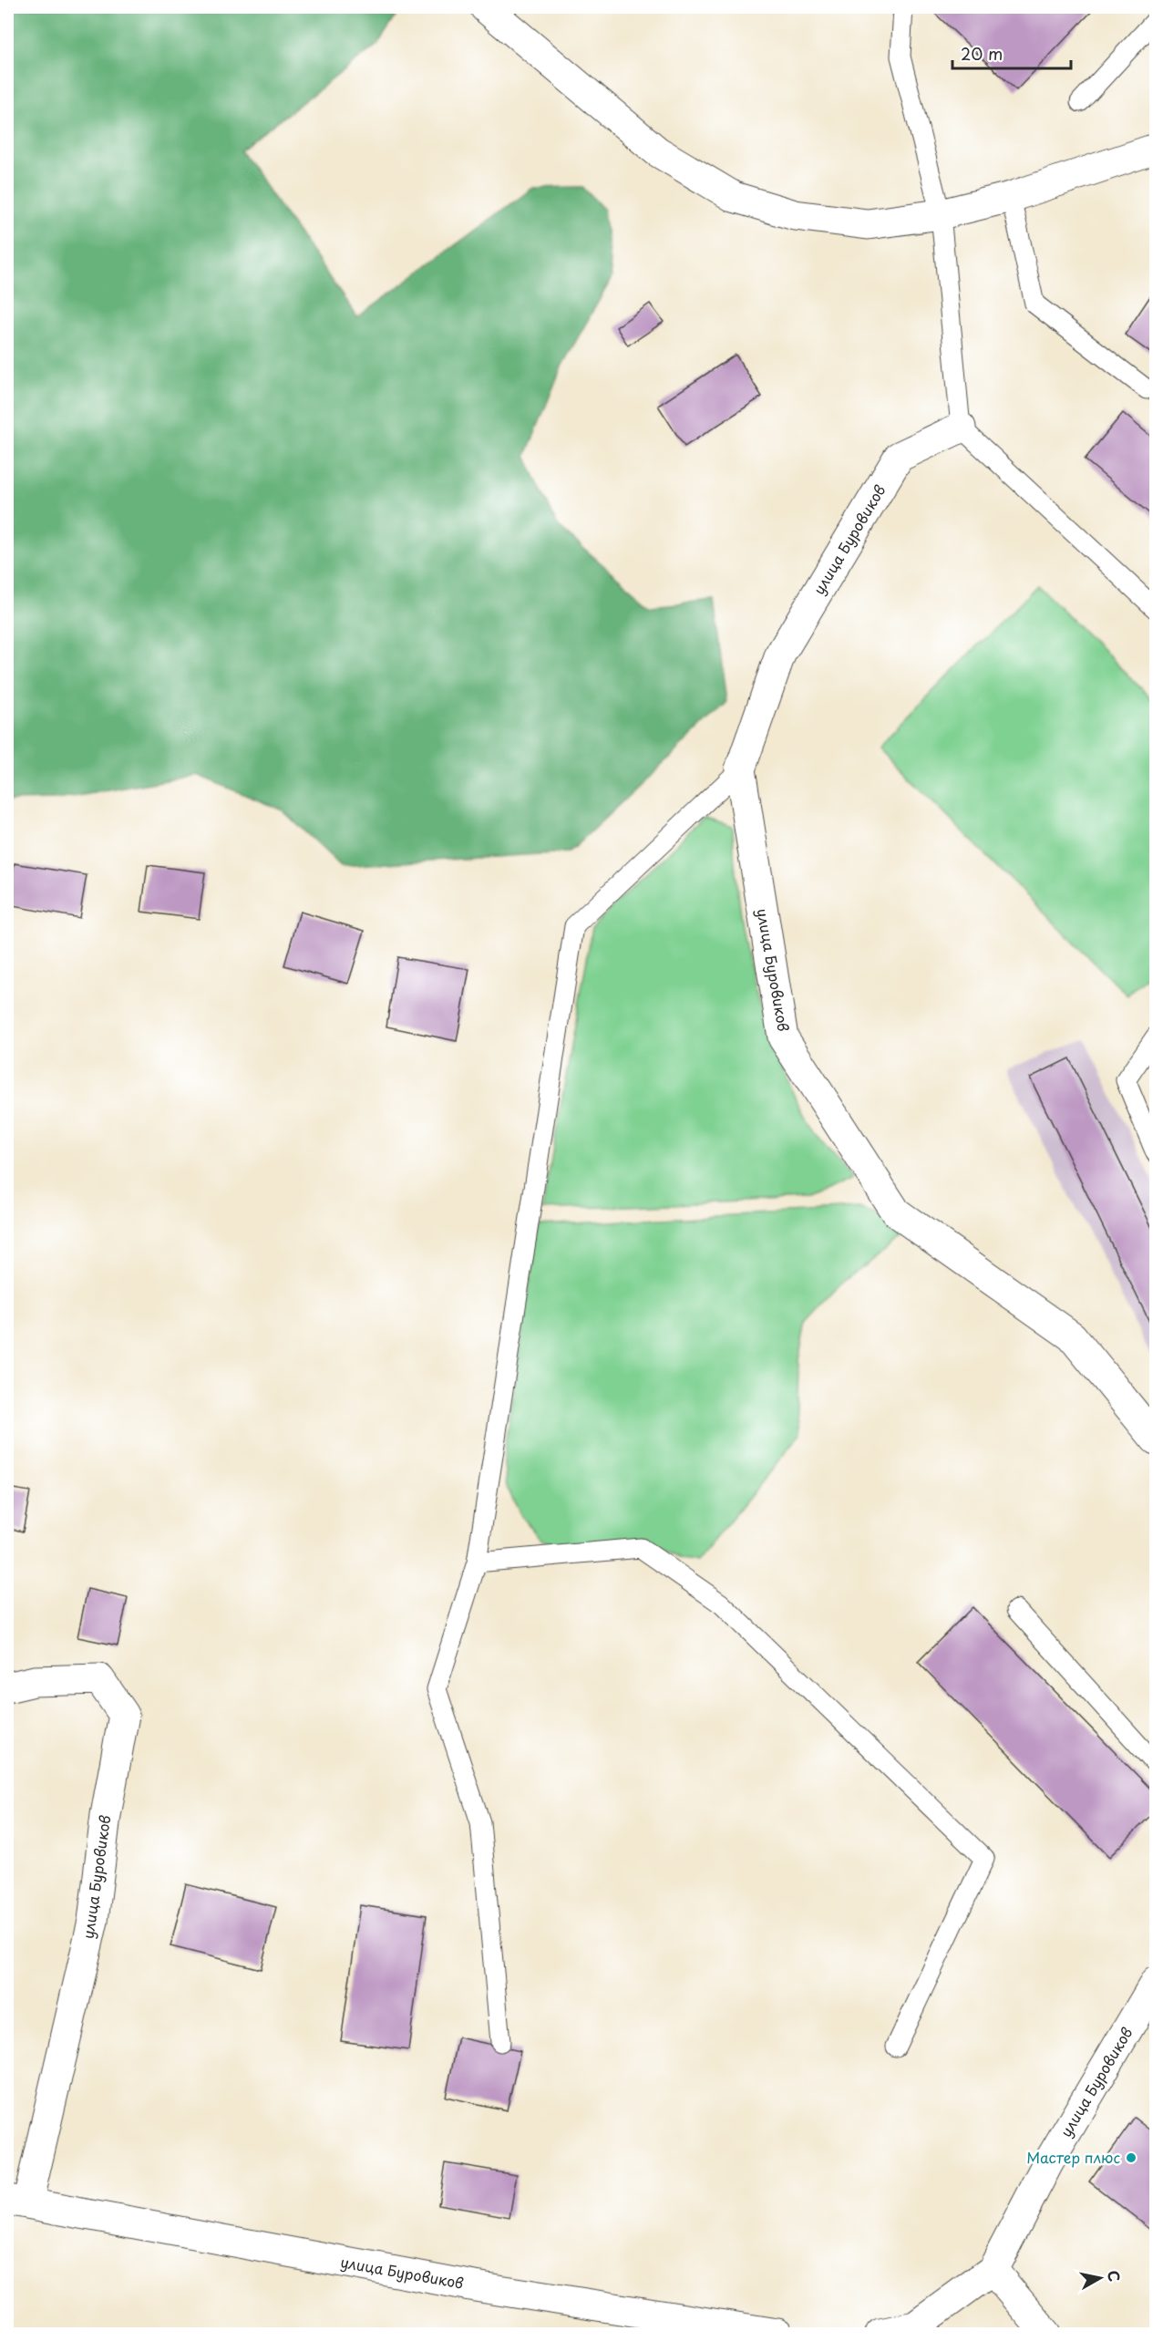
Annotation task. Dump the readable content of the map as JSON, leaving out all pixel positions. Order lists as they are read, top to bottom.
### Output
{
  "streets": {
    "street": ["улица Буровиков"]
  },
  "places": ["Мастер плюс"],
  "scale_bar": "20 m",
  "north": "right"
}
